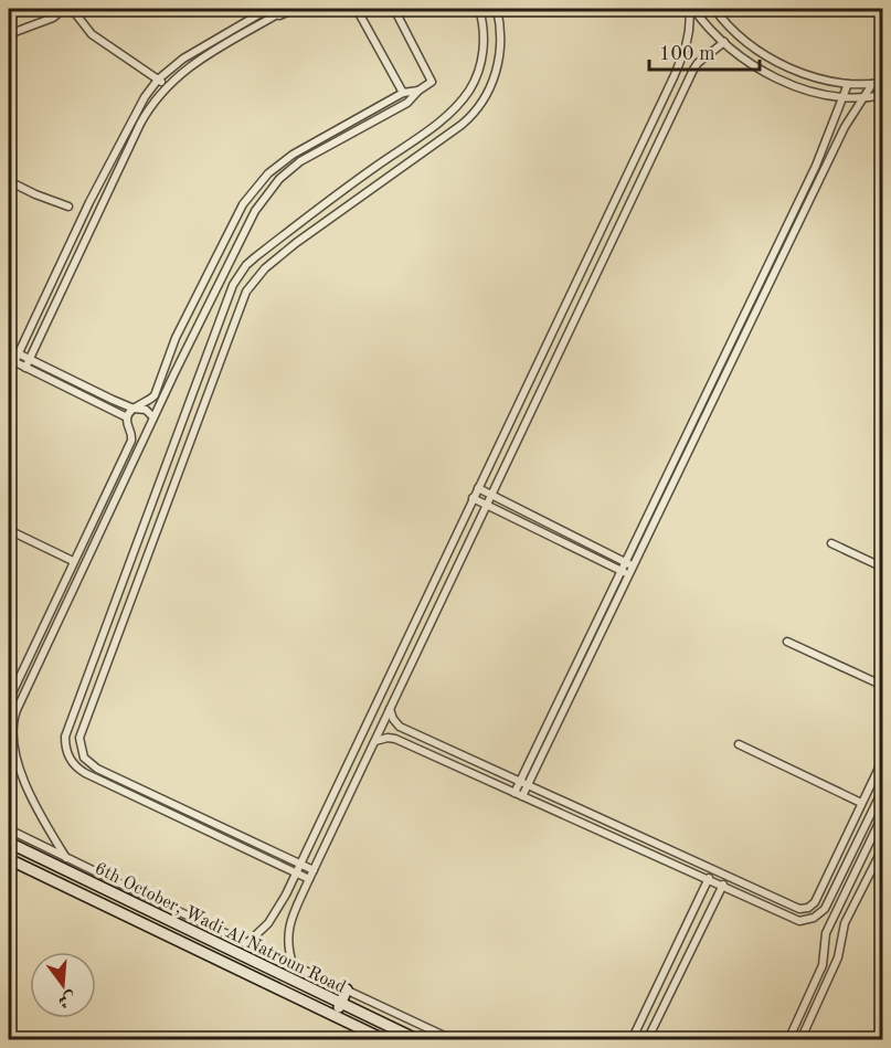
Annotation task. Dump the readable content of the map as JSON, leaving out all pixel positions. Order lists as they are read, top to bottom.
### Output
{
  "streets": {
    "street": ["6th October, Wadi Al Natroun Road"]
  },
  "scale_bar": "100 m",
  "north": "bottom"
}
